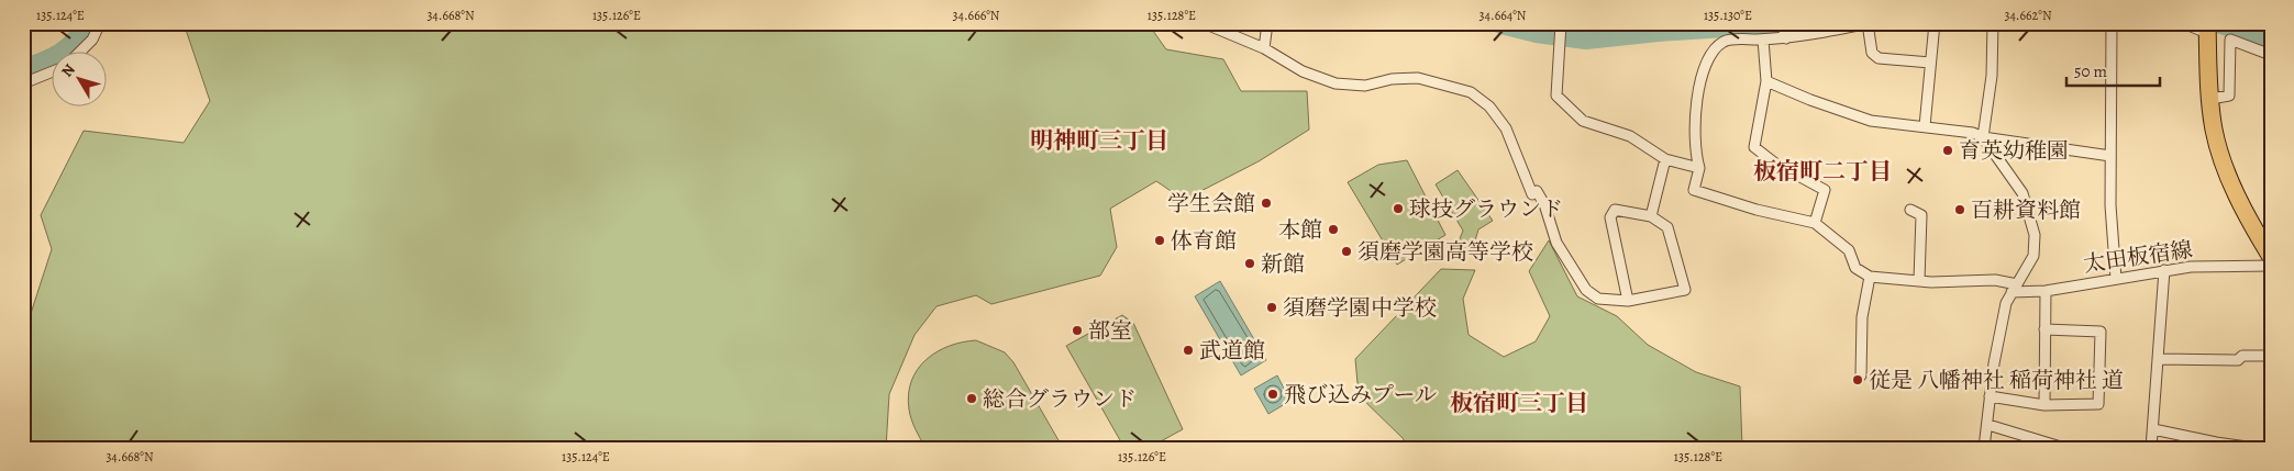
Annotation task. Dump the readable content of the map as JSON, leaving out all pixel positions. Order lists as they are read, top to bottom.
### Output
{
  "streets": {
    "street": ["太田板宿線"]
  },
  "districts": ["明神町三丁目", "板宿町二丁目", "板宿町三丁目"],
  "places": [
    "育英幼稚園",
    "学生会館",
    "球技グラウンド",
    "百耕資料館",
    "本館",
    "体育館",
    "須磨学園高等学校",
    "新館",
    "須磨学園中学校",
    "部室",
    "武道館",
    "従是 八幡神社 稲荷神社 道",
    "飛び込みプール",
    "総合グラウンド"
  ],
  "scale_bar": "50 m",
  "north": "top left",
  "coordinates": [
    "135.124°E",
    "34.668°N",
    "135.126°E",
    "34.666°N",
    "135.128°E",
    "34.664°N",
    "135.130°E",
    "34.662°N"
  ]
}
